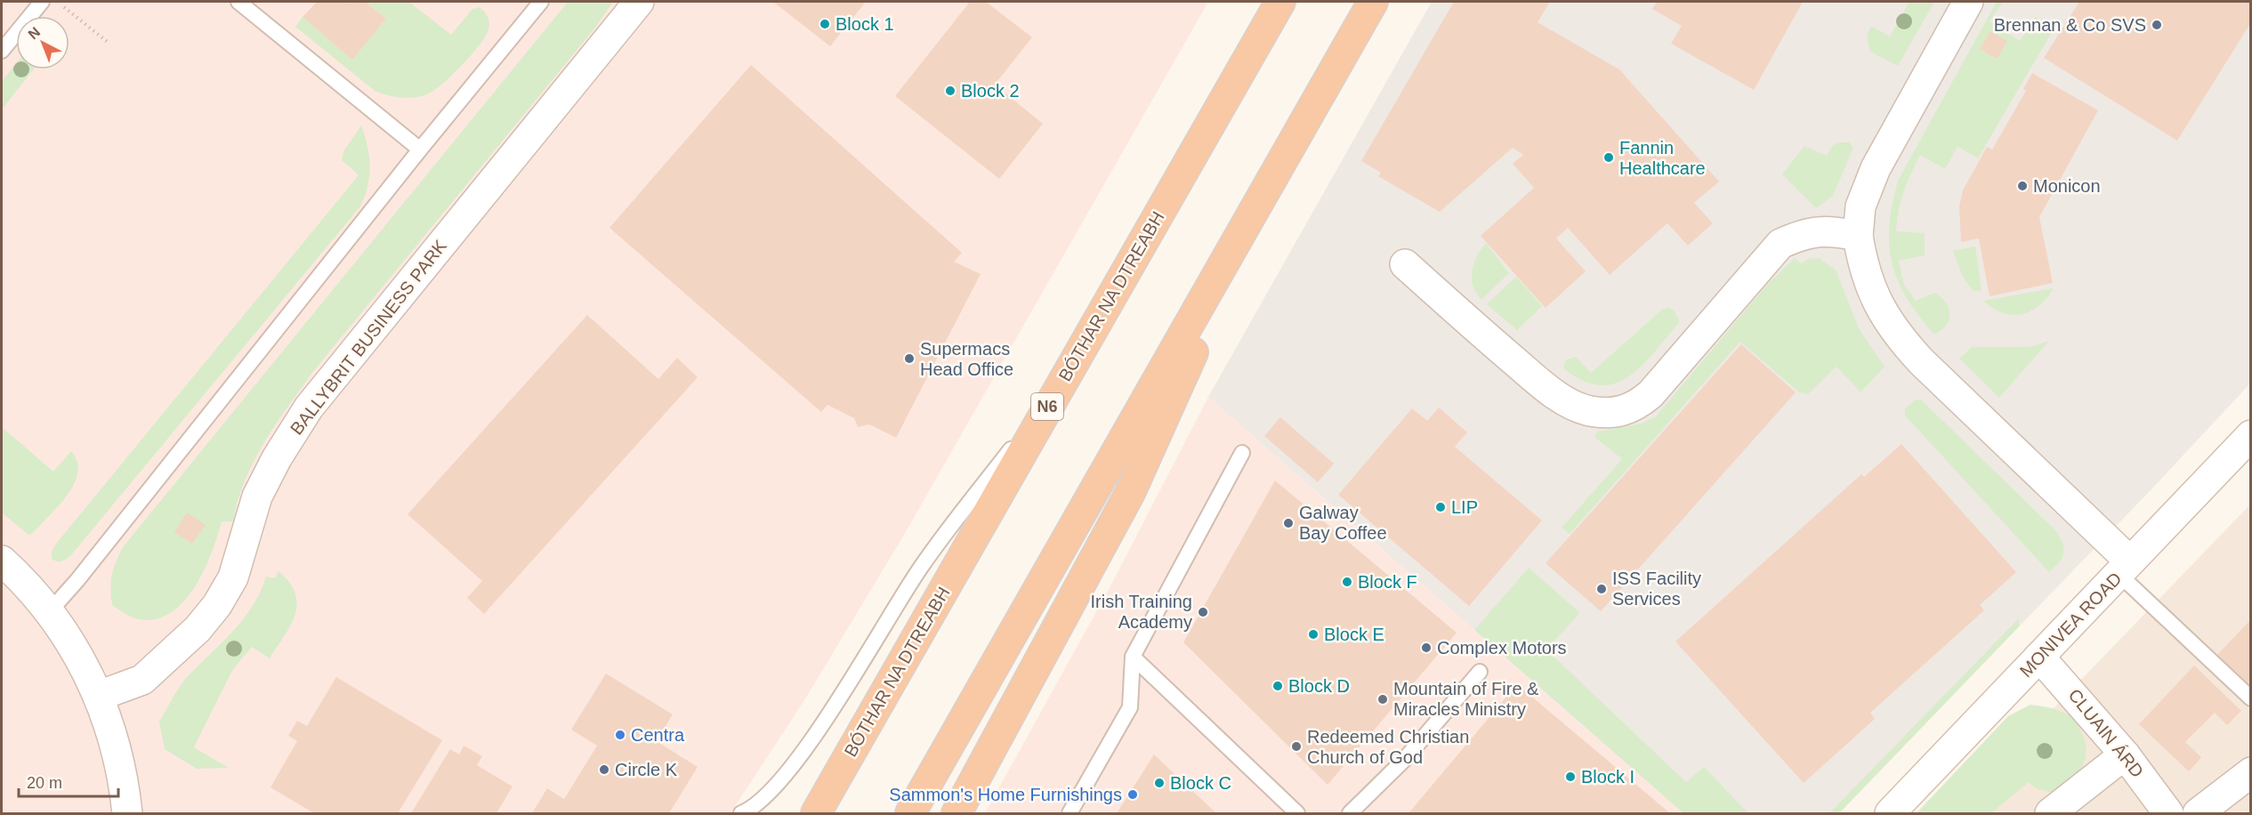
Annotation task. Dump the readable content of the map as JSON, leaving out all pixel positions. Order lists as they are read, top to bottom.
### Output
{
  "streets": {
    "highway": ["BÓTHAR NA DTREABH", "N6"],
    "street": ["BALLYBRIT BUSINESS PARK", "MONIVEA ROAD", "CLUAIN ÁRD"]
  },
  "crossings": [
    ["MONIVEA ROAD", "CLUAIN ÁRD"]
  ],
  "places": [
    "Block 1",
    "Brennan & Co SVS",
    "Block 2",
    "Fannin Healthcare",
    "Monicon",
    "Supermacs Head Office",
    "LIP",
    "Galway Bay Coffee",
    "Block F",
    "ISS Facility Services",
    "Irish Training Academy",
    "Block E",
    "Complex Motors",
    "Block D",
    "Mountain of Fire & Miracles Ministry",
    "Centra",
    "Redeemed Christian Church of God",
    "Circle K",
    "Block I",
    "Block C",
    "Sammon's Home Furnishings"
  ],
  "scale_bar": "20 m",
  "north": "top left"
}
